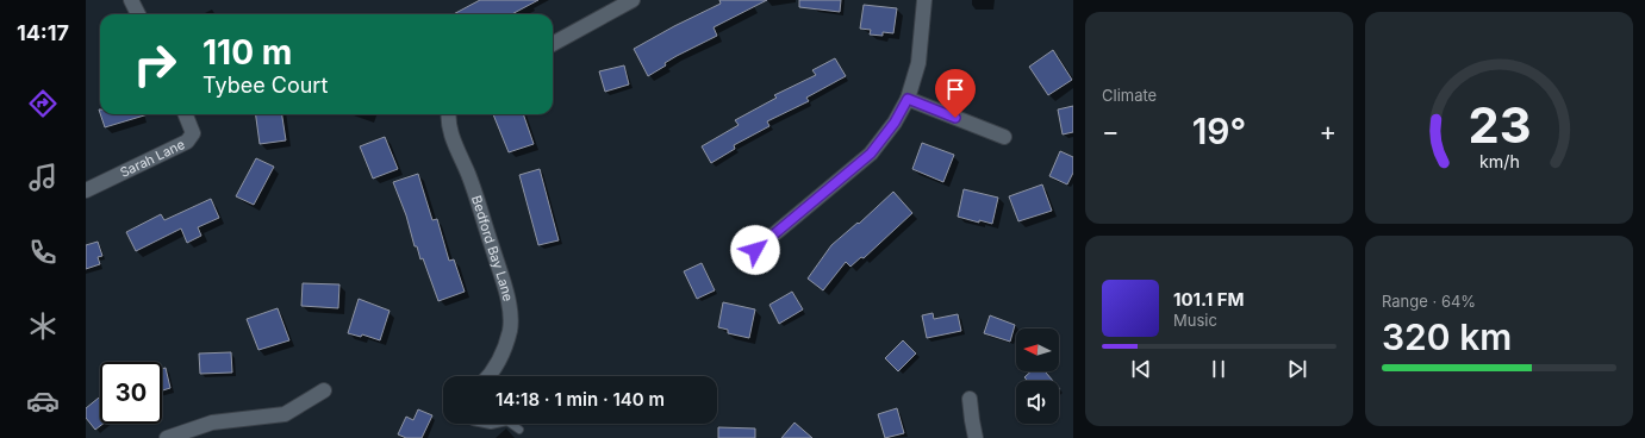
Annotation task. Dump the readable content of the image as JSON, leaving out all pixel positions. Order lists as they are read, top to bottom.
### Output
{
  "streets": {
    "street": ["Sarah Lane", "Bedford Bay Lane"]
  },
  "north": "left",
  "page": {
    "tabs": "14:17",
    "tile": [
      "Climate",
      ["Range · 64%", "320 km"]
    ],
    "turn": ["110 m", "Tybee Court"],
    "heat": ["−", "19°", "+"],
    "song": ["101.1 FM", "Music"],
    "limit": "30",
    "trip": "14:18 · 1 min · 140 m",
    "gauge": ["23", "km/h"]
  }
}
